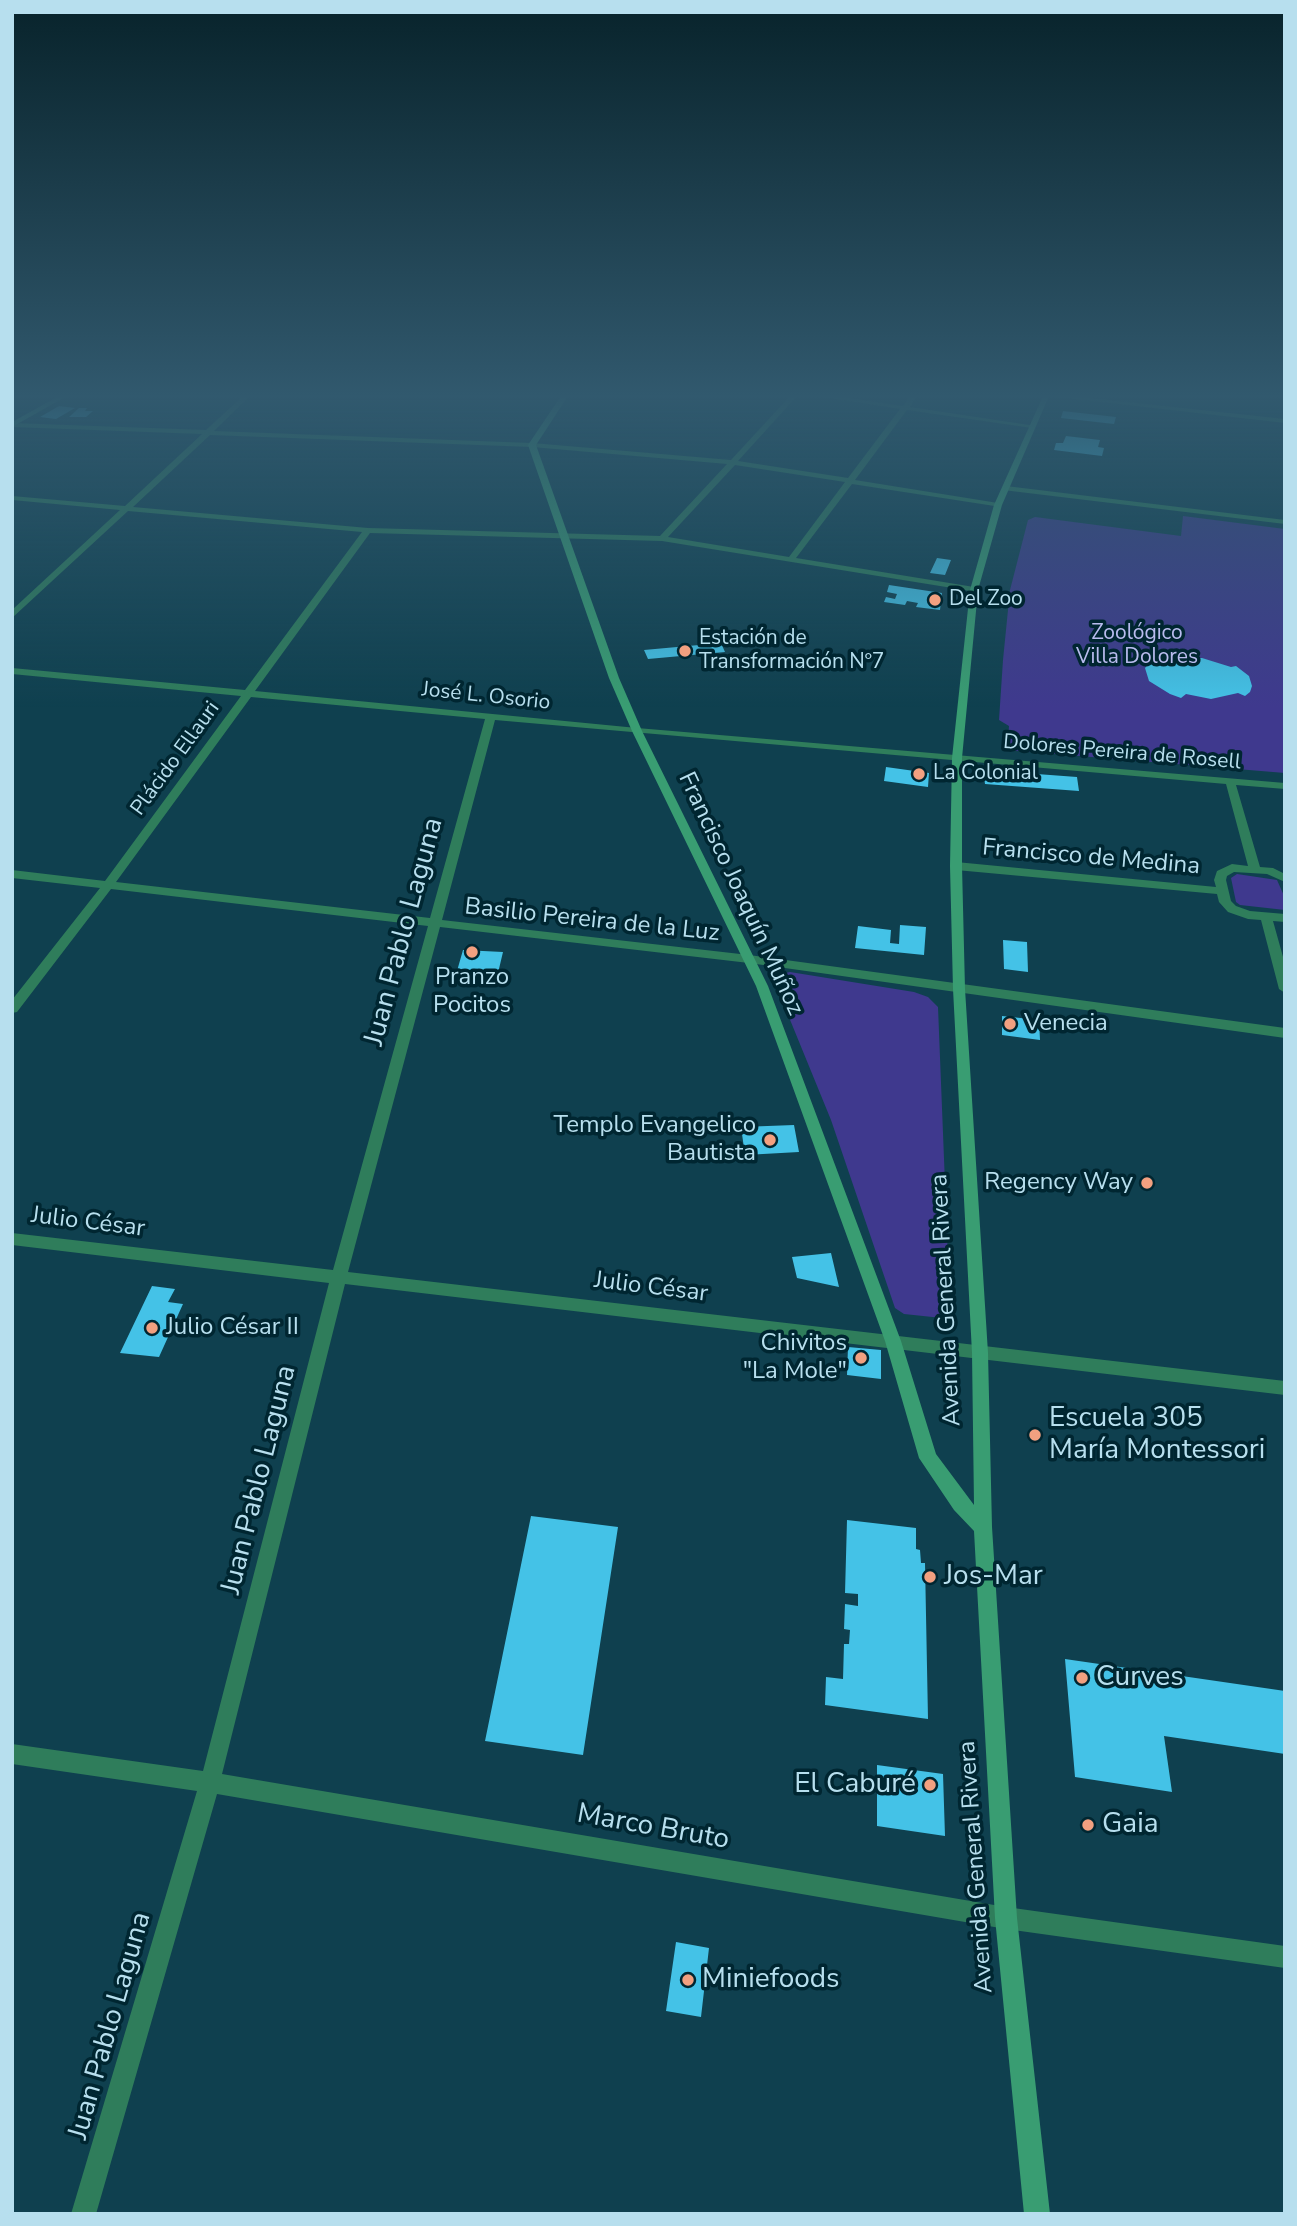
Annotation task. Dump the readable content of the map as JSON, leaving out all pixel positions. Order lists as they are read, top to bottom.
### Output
{
  "streets": {
    "main road": ["Francisco Joaquín Muñoz", "Avenida General Rivera"],
    "street": [
      "José L. Osorio",
      "Dolores Pereira de Rosell",
      "Plácido Ellauri",
      "Francisco de Medina",
      "Basilio Pereira de la Luz",
      "Juan Pablo Laguna",
      "Julio César",
      "Marco Bruto"
    ]
  },
  "crossings": [
    ["José L. Osorio", "Dolores Pereira de Rosell"],
    ["José L. Osorio", "Plácido Ellauri"],
    ["José L. Osorio", "Francisco Joaquín Muñoz"],
    ["José L. Osorio", "Juan Pablo Laguna"],
    ["José L. Osorio", "Avenida General Rivera"],
    ["Dolores Pereira de Rosell", "Avenida General Rivera"],
    ["Plácido Ellauri", "Basilio Pereira de la Luz"],
    ["Francisco de Medina", "Avenida General Rivera"],
    ["Francisco Joaquín Muñoz", "Basilio Pereira de la Luz"],
    ["Francisco Joaquín Muñoz", "Julio César"],
    ["Francisco Joaquín Muñoz", "Avenida General Rivera"],
    ["Basilio Pereira de la Luz", "Juan Pablo Laguna"],
    ["Basilio Pereira de la Luz", "Avenida General Rivera"],
    ["Juan Pablo Laguna", "Julio César"],
    ["Juan Pablo Laguna", "Marco Bruto"],
    ["Julio César", "Avenida General Rivera"],
    ["Avenida General Rivera", "Marco Bruto"]
  ],
  "parks": ["Zoológico Villa Dolores"],
  "places": [
    "Del Zoo",
    "Estación de Transformación Nº7",
    "La Colonial",
    "Pranzo Pocitos",
    "Venecia",
    "Templo Evangelico Bautista",
    "Regency Way",
    "Julio César II",
    "Chivitos \"La Mole\"",
    "Escuela 305 María Montessori",
    "Jos-Mar",
    "Curves",
    "El Caburé",
    "Gaia",
    "Miniefoods"
  ]
}
